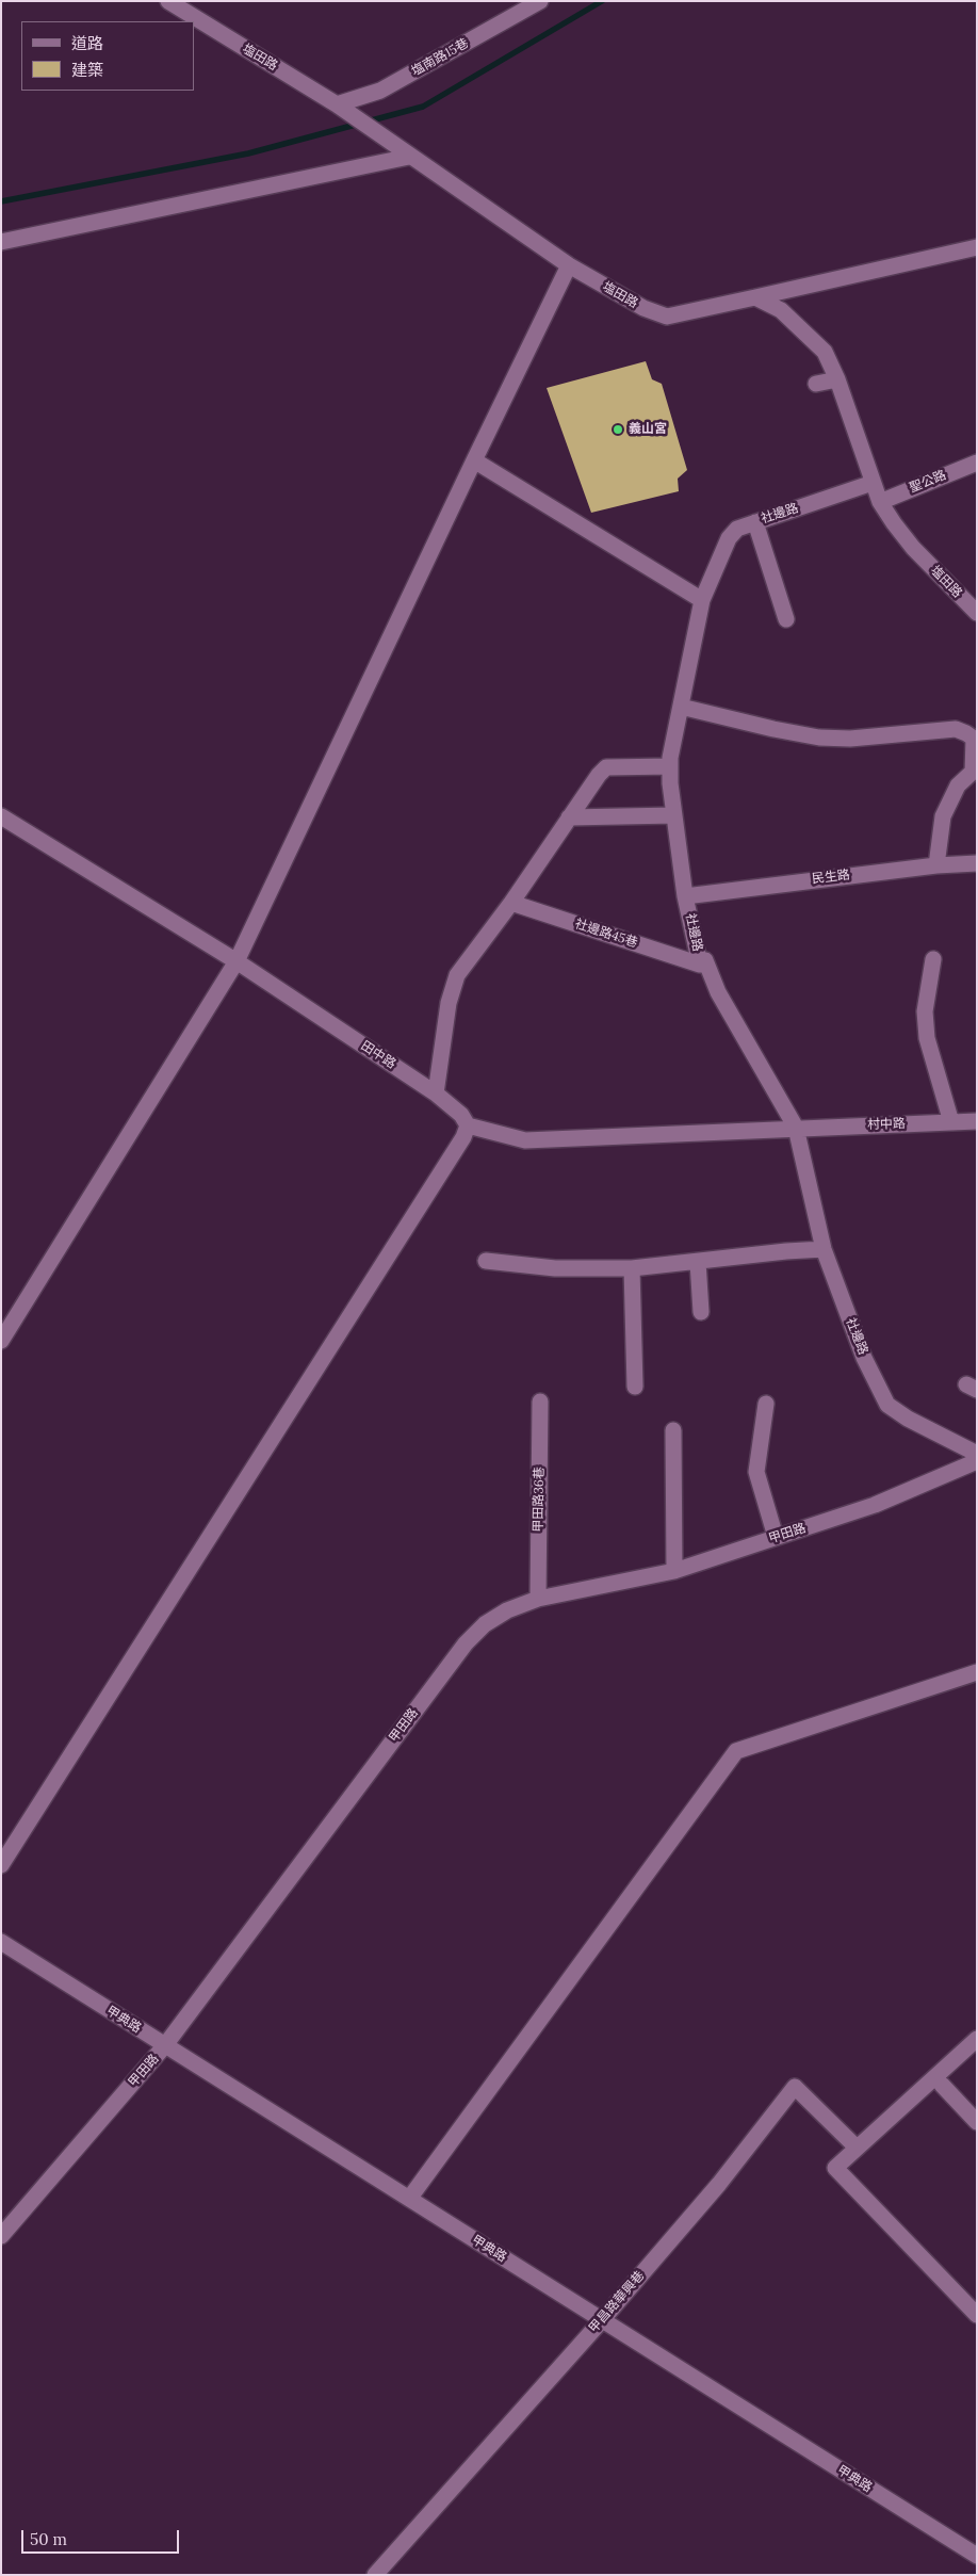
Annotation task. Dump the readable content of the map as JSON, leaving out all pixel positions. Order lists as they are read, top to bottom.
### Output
{
  "streets": {
    "street": [
      "塩田路",
      "塩南路15巷",
      "聖公路",
      "社邊路",
      "民生路",
      "社邊路45巷",
      "田中路",
      "村中路",
      "甲田路36巷",
      "甲田路",
      "甲典路",
      "甲昌路華興巷"
    ]
  },
  "crossings": [
    ["塩田路", "塩南路15巷"],
    ["塩田路", "聖公路"],
    ["塩田路", "社邊路"],
    ["社邊路", "民生路"],
    ["社邊路", "社邊路45巷"],
    ["社邊路", "村中路"],
    ["甲田路36巷", "甲田路"],
    ["甲田路", "甲典路"],
    ["甲典路", "甲昌路華興巷"]
  ],
  "places": ["義山宮"],
  "legend": ["道路", "建築"],
  "scale_bar": "50 m"
}
